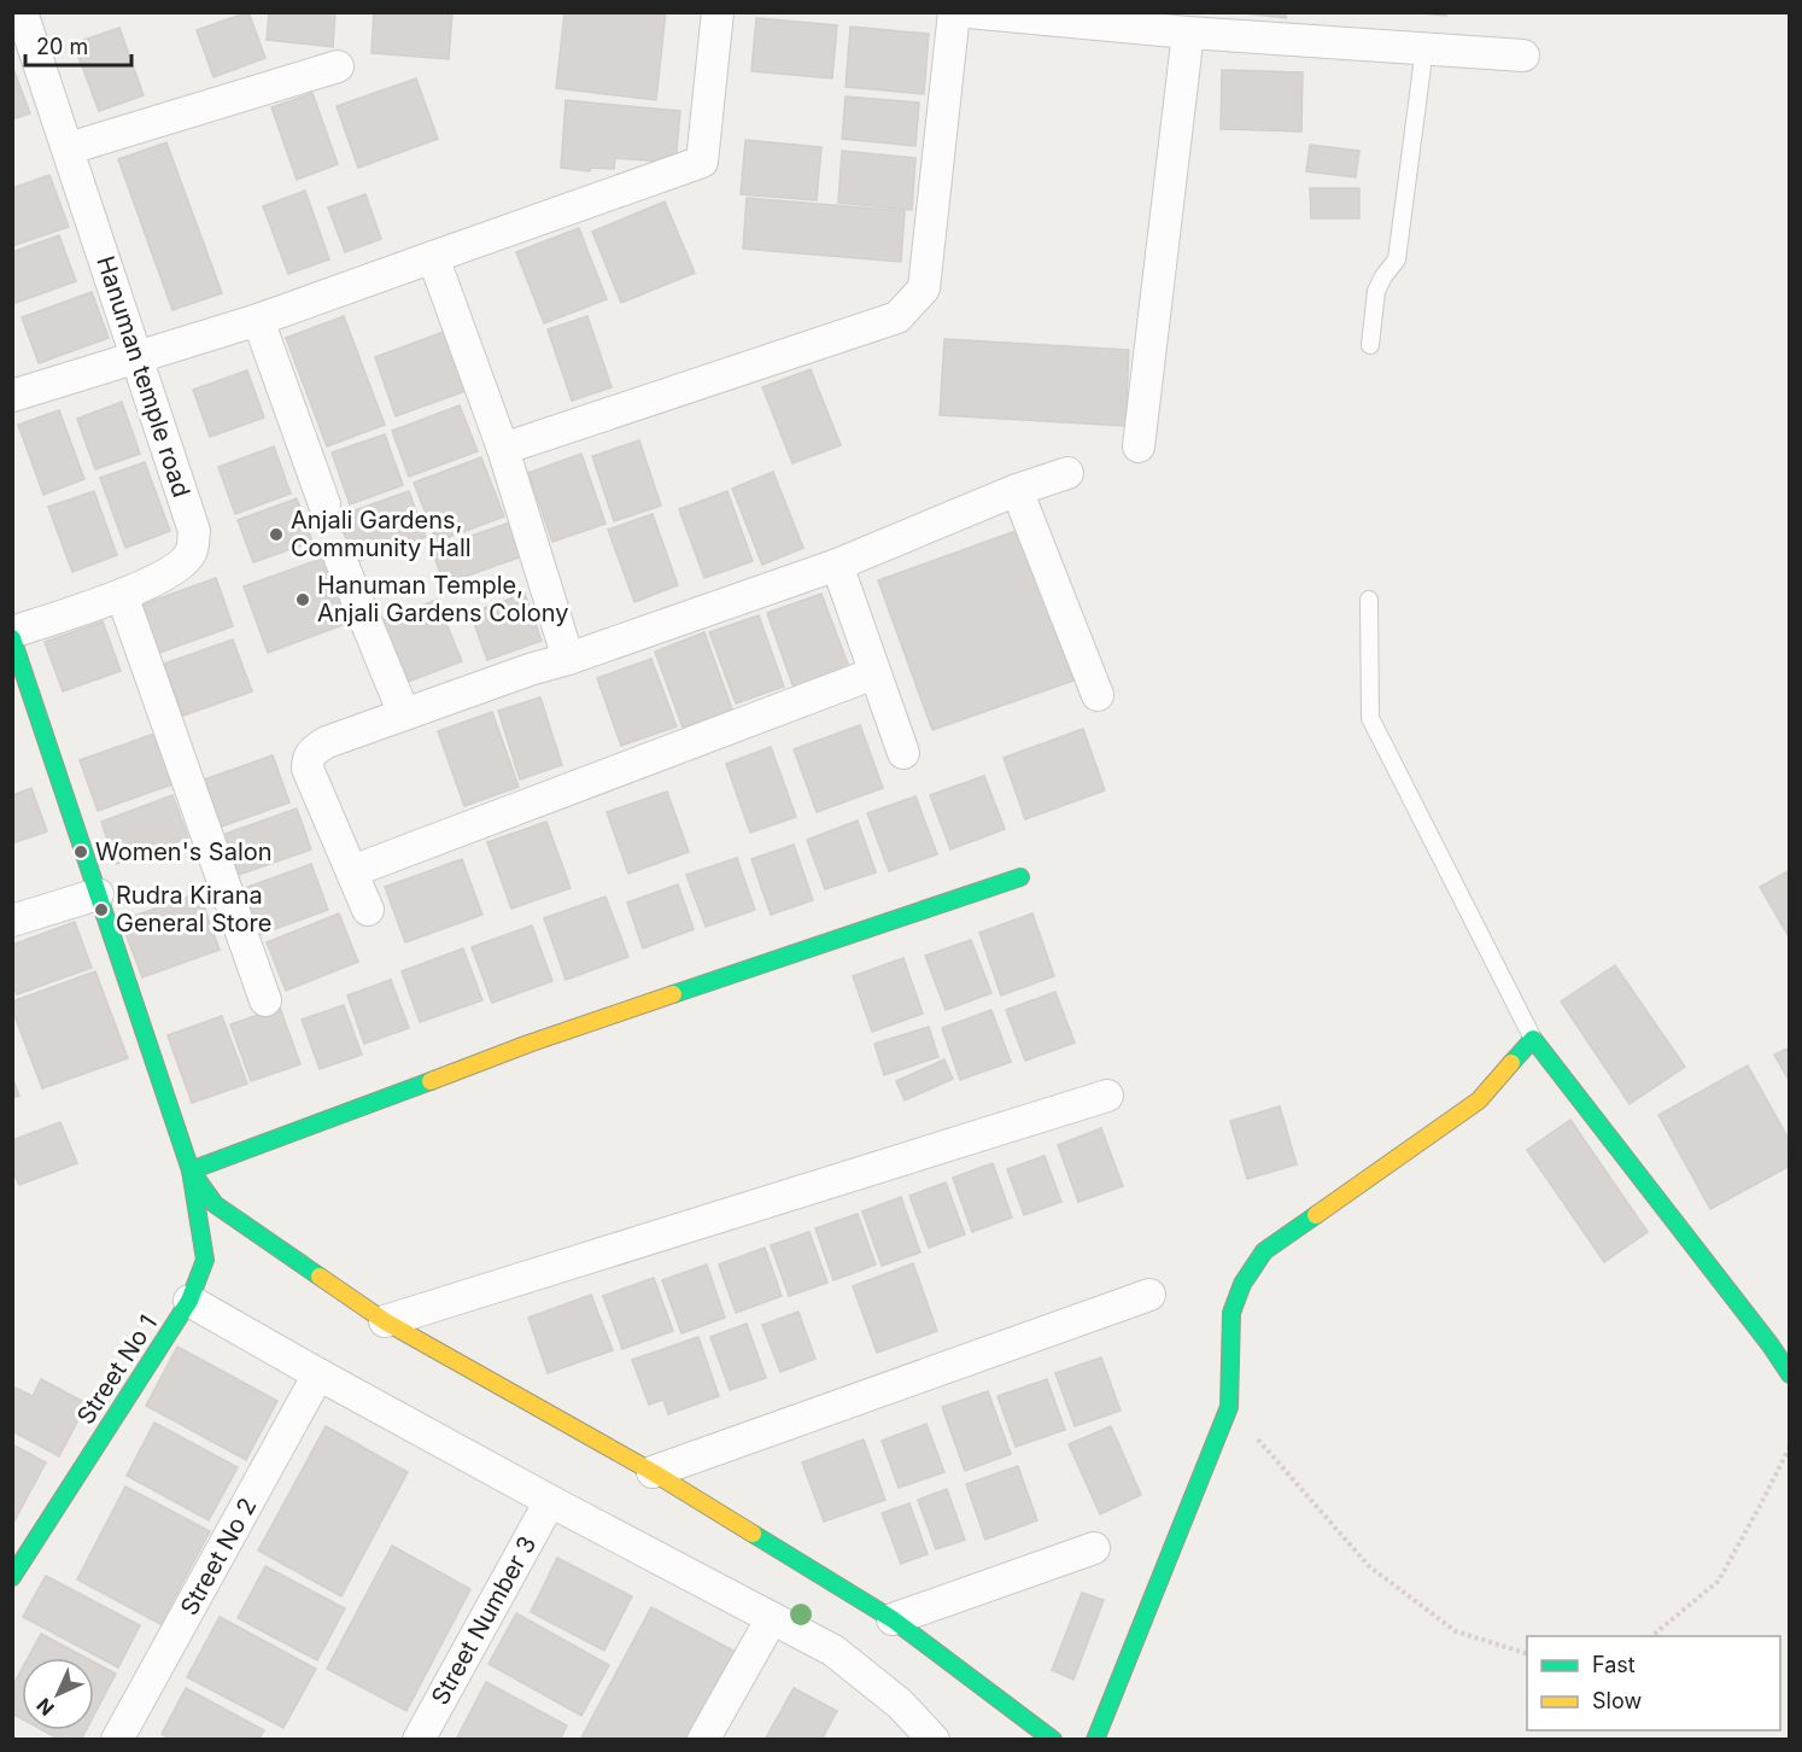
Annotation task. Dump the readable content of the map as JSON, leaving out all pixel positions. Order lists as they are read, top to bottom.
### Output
{
  "streets": {
    "street": [
      "Hanuman temple road",
      "Street No 1",
      "Street No 2",
      "Street Number 3"
    ]
  },
  "places": [
    "Anjali Gardens, Community Hall",
    "Hanuman Temple, Anjali Gardens Colony",
    "Women's Salon",
    "Rudra Kirana General Store"
  ],
  "legend": ["Fast", "Slow"],
  "scale_bar": "20 m",
  "north": "bottom left"
}
